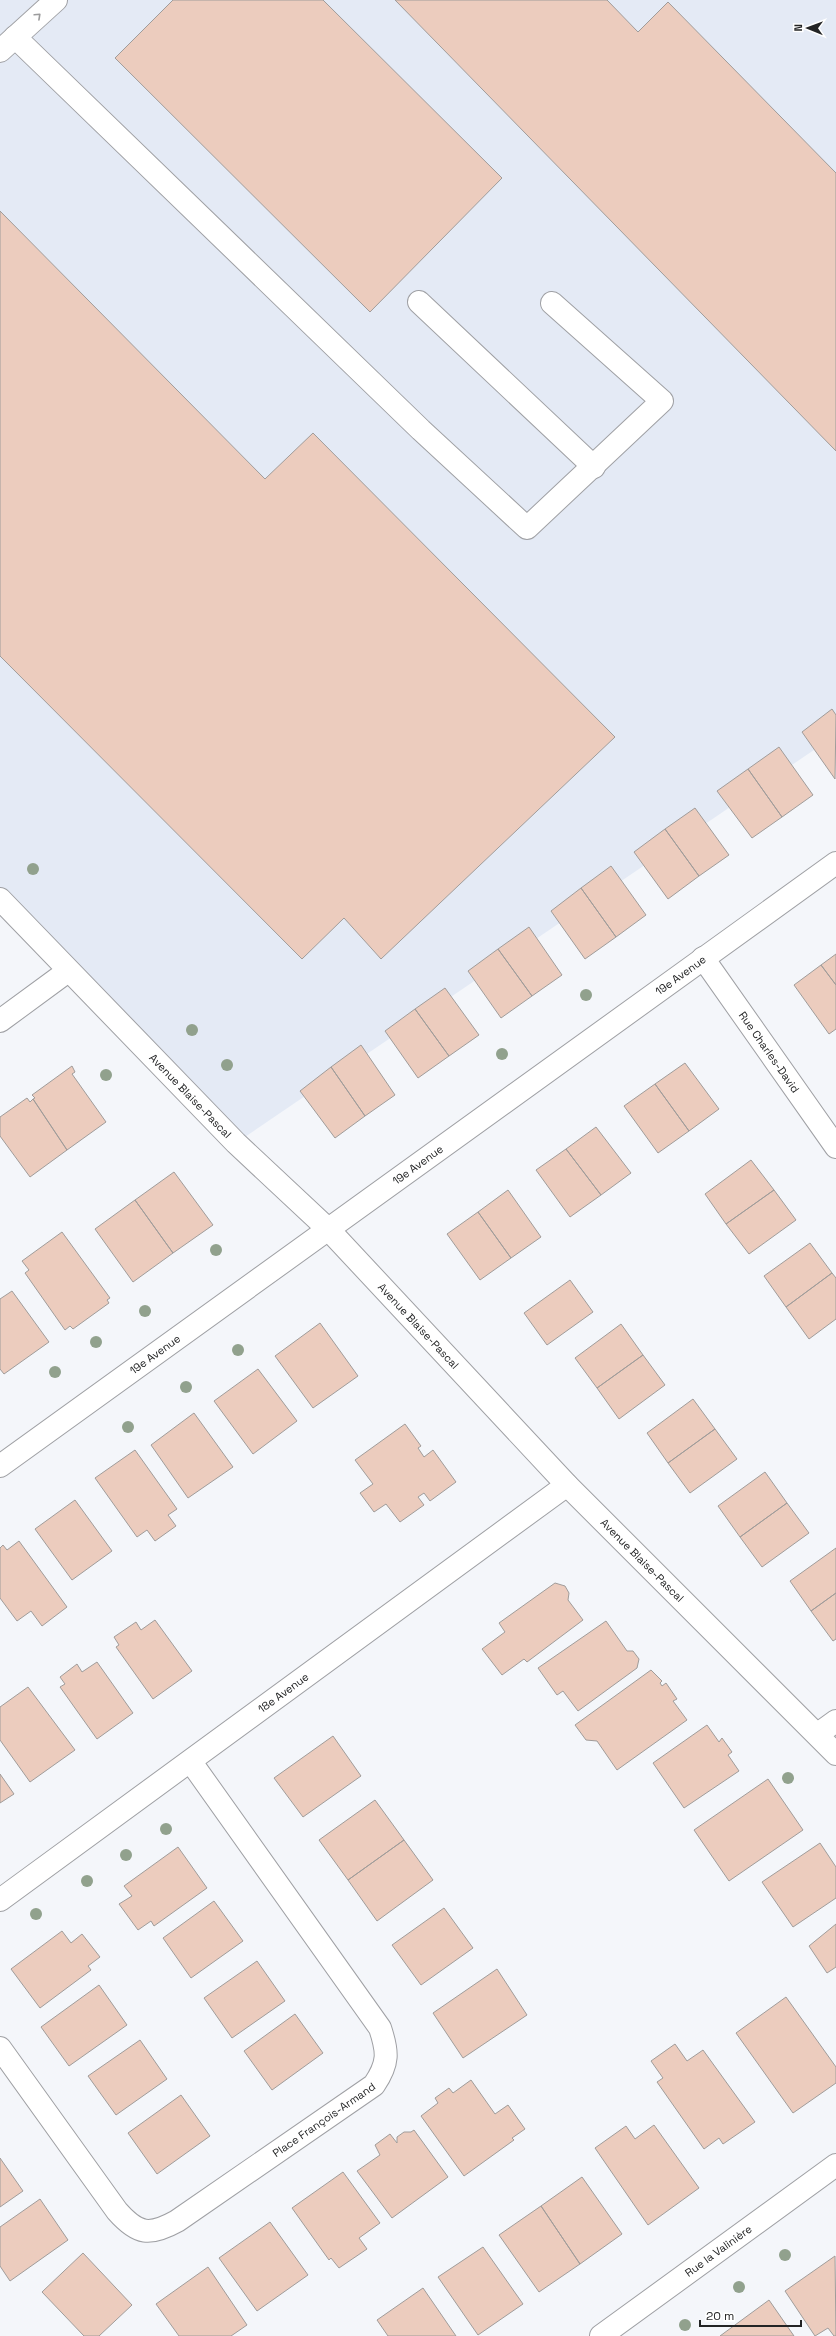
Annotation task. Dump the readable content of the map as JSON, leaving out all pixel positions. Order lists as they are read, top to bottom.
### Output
{
  "streets": {
    "street": [
      "19e Avenue",
      "Rue Charles-David",
      "Avenue Blaise-Pascal",
      "18e Avenue",
      "Place François-Armand",
      "Rue la Valinière"
    ]
  },
  "crossings": [
    ["19e Avenue", "Rue Charles-David"],
    ["19e Avenue", "Avenue Blaise-Pascal"],
    ["Avenue Blaise-Pascal", "18e Avenue"],
    ["18e Avenue", "Place François-Armand"]
  ],
  "scale_bar": "20 m",
  "north": "left"
}
